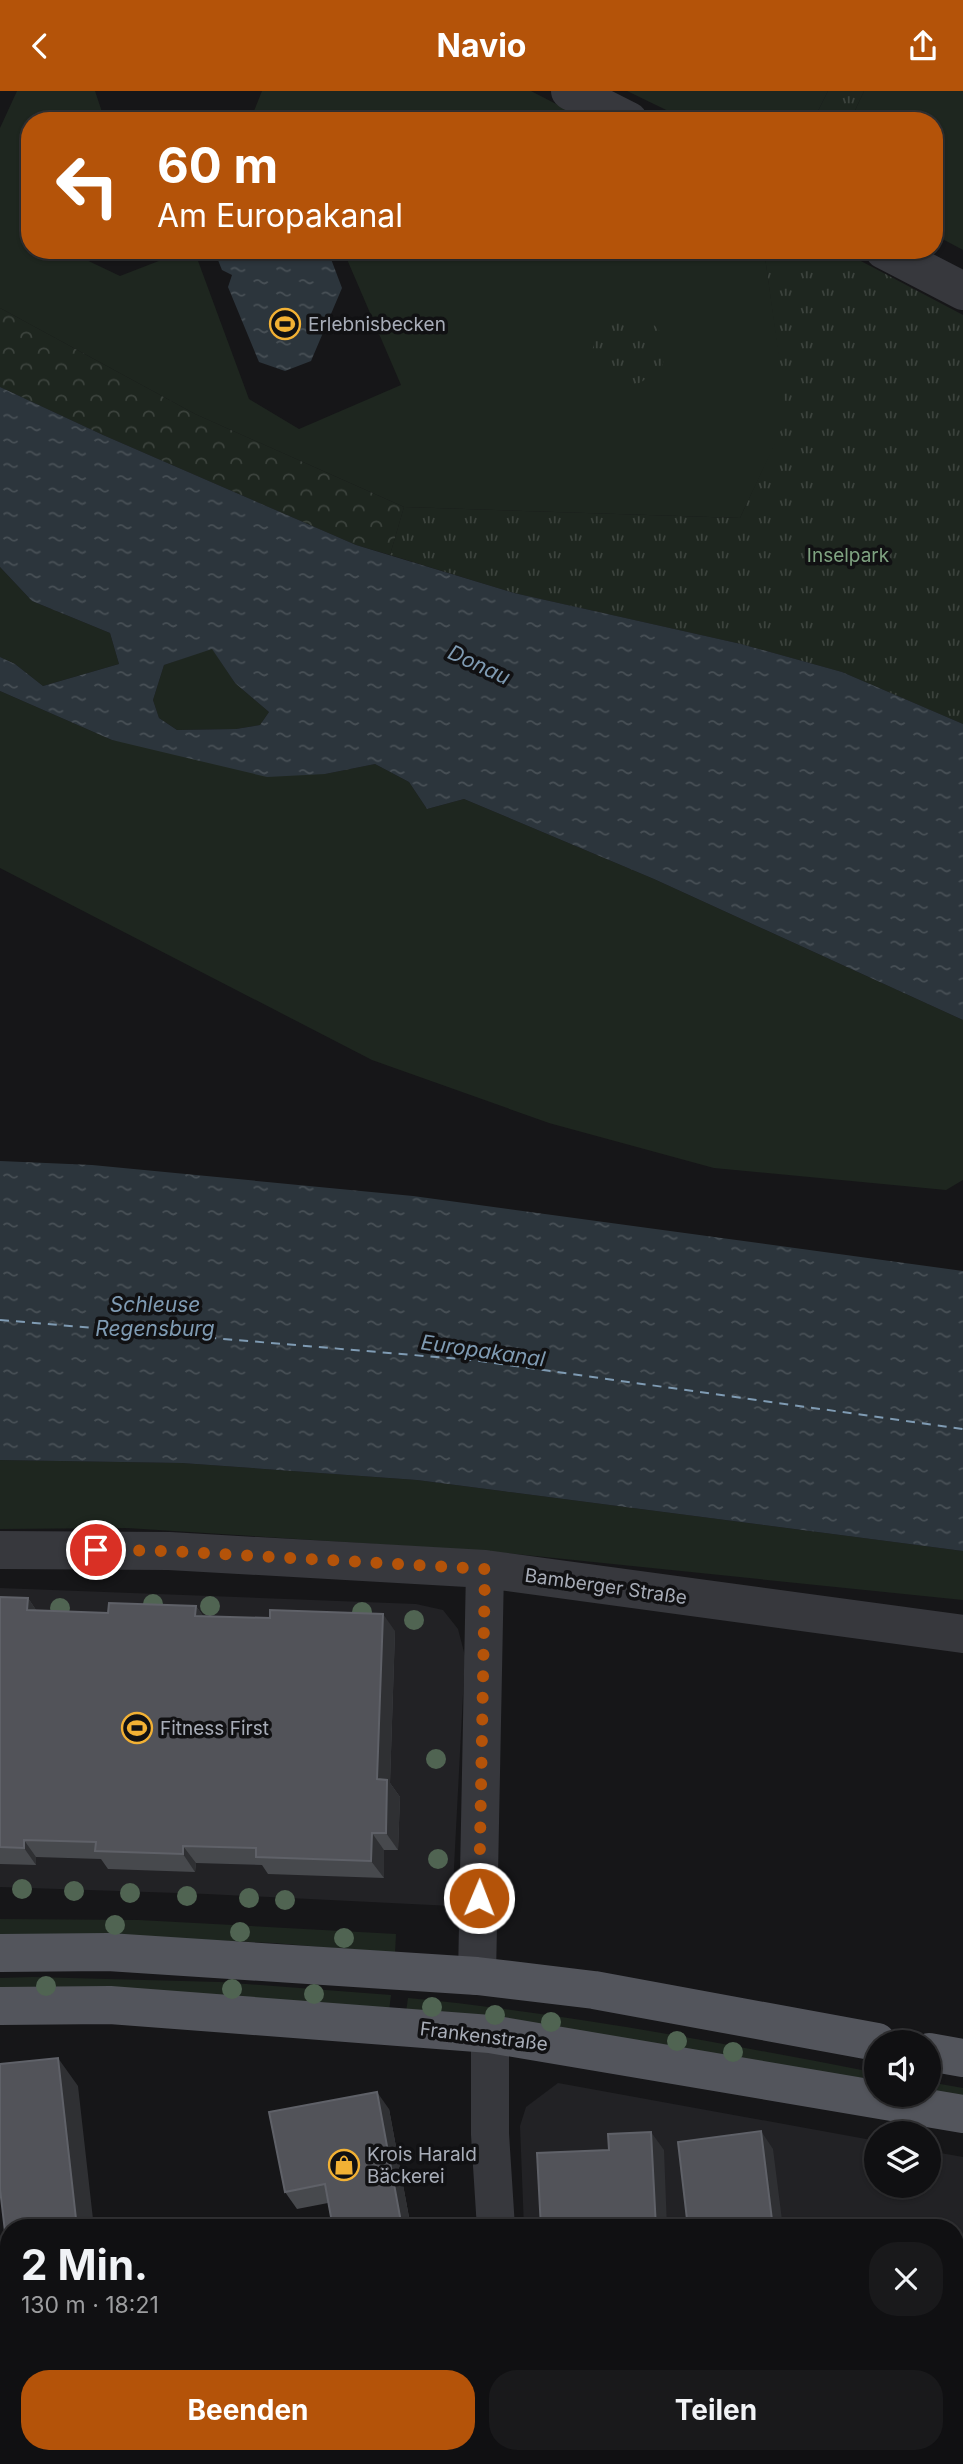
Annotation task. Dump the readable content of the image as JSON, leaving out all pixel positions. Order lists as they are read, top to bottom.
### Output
{
  "streets": {
    "main road": ["Frankenstraße"],
    "street": ["Bamberger Straße"]
  },
  "water": ["Donau", "Schleuse Regensburg", "Europakanal"],
  "parks": ["Inselpark"],
  "places": {
    "sports": ["Erlebnisbecken", "Fitness First"],
    "shop": ["Krois Harald Bäckerei"]
  },
  "page": {
    "header": "Navio",
    "turn": ["60 m", "Am Europakanal"],
    "heading": ["2 Min.", "130 m · 18:21"],
    "buttons": ["Beenden", "Teilen"]
  }
}
